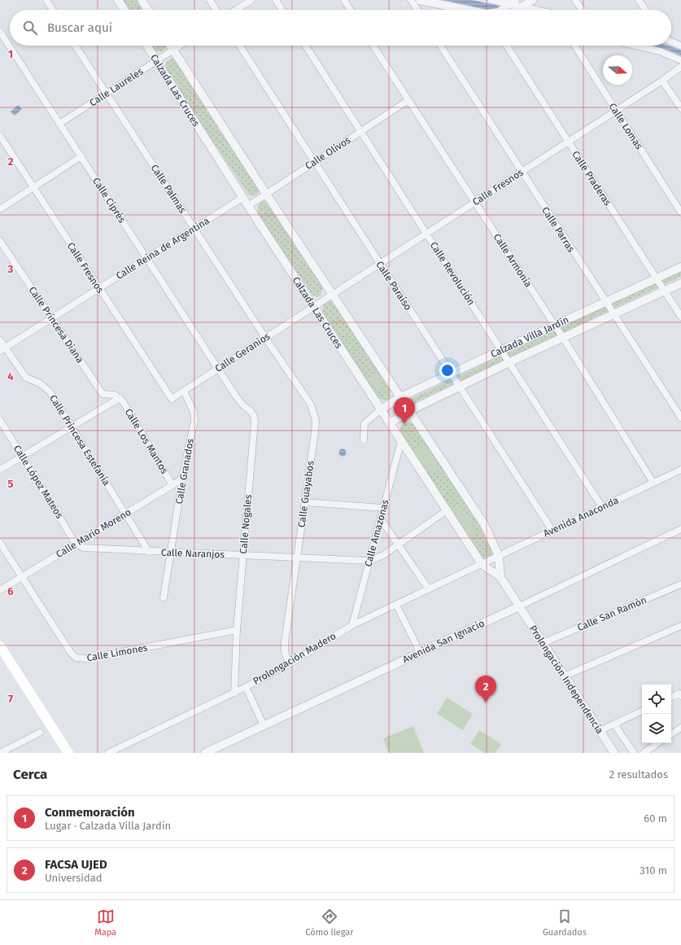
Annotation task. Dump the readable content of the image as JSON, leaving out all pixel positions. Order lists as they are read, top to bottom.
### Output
{
  "streets": {
    "street": [
      "Calle Laureles",
      "Calzada Las Cruces",
      "Calle Lomas",
      "Calle Olivos",
      "Calle Praderas",
      "Calle Fresnos",
      "Calle Palmas",
      "Calle Ciprés",
      "Calle Parras",
      "Calle Reina de Argentina",
      "Calle Armonía",
      "Calle Revolución",
      "Calle Paraíso",
      "Calle Princesa Diana",
      "Calzada Villa Jardín",
      "Calle Geranios",
      "Calle Princesa Estefanía",
      "Calle Los Mantos",
      "Calle Granados",
      "Calle López Mateos",
      "Calle Guayabos",
      "Avenida Anaconda",
      "Calle Nogales",
      "Calle Mario Moreno",
      "Calle Amazonas",
      "Calle Naranjos",
      "Calle San Ramón",
      "Avenida San Ignacio",
      "Calle Limones",
      "Prolongación Madero",
      "Prolongación Independencia"
    ]
  },
  "crossings": [
    ["Calle Laureles", "Calzada Las Cruces"],
    ["Calle Laureles", "Calle Palmas"],
    ["Calle Laureles", "Calle Ciprés"],
    ["Calzada Las Cruces", "Calle Olivos"],
    ["Calzada Las Cruces", "Calle Fresnos"],
    ["Calzada Las Cruces", "Calle Reina de Argentina"],
    ["Calzada Las Cruces", "Calzada Villa Jardín"],
    ["Calzada Las Cruces", "Calle Geranios"],
    ["Calzada Las Cruces", "Avenida Anaconda"],
    ["Calzada Las Cruces", "Calle Amazonas"],
    ["Calzada Las Cruces", "Avenida San Ignacio"],
    ["Calzada Las Cruces", "Prolongación Madero"],
    ["Calzada Las Cruces", "Prolongación Independencia"],
    ["Calle Lomas", "Calle Fresnos"],
    ["Calle Olivos", "Calle Armonía"],
    ["Calle Olivos", "Calle Revolución"],
    ["Calle Olivos", "Calle Paraíso"],
    ["Calle Praderas", "Calle Fresnos"],
    ["Calle Praderas", "Calzada Villa Jardín"],
    ["Calle Fresnos", "Calle Parras"],
    ["Calle Fresnos", "Calle Reina de Argentina"],
    ["Calle Fresnos", "Calle Armonía"],
    ["Calle Fresnos", "Calle Revolución"],
    ["Calle Fresnos", "Calle Paraíso"],
    ["Calle Fresnos", "Calle Geranios"],
    ["Calle Palmas", "Calle Reina de Argentina"],
    ["Calle Palmas", "Calle Geranios"],
    ["Calle Palmas", "Calle Guayabos"],
    ["Calle Ciprés", "Calle Reina de Argentina"],
    ["Calle Ciprés", "Calle Geranios"],
    ["Calle Ciprés", "Calle Nogales"],
    ["Calle Parras", "Calzada Villa Jardín"],
    ["Calle Reina de Argentina", "Calle Princesa Diana"],
    ["Calle Reina de Argentina", "Calle Princesa Estefanía"],
    ["Calle Armonía", "Calzada Villa Jardín"],
    ["Calle Armonía", "Avenida Anaconda"],
    ["Calle Revolución", "Calzada Villa Jardín"],
    ["Calle Revolución", "Avenida Anaconda"],
    ["Calle Paraíso", "Calzada Villa Jardín"],
    ["Calle Paraíso", "Avenida Anaconda"],
    ["Calle Princesa Diana", "Calle Los Mantos"],
    ["Calle Geranios", "Calle Granados"],
    ["Calle Geranios", "Calle Guayabos"],
    ["Calle Geranios", "Calle Nogales"],
    ["Calle Princesa Estefanía", "Calle Mario Moreno"],
    ["Calle Princesa Estefanía", "Calle Naranjos"],
    ["Calle Los Mantos", "Calle Mario Moreno"],
    ["Calle Granados", "Calle Mario Moreno"],
    ["Calle Granados", "Calle Naranjos"],
    ["Calle López Mateos", "Calle Mario Moreno"],
    ["Calle López Mateos", "Calle Naranjos"],
    ["Calle Guayabos", "Calle Naranjos"],
    ["Calle Guayabos", "Prolongación Madero"],
    ["Avenida Anaconda", "Prolongación Madero"],
    ["Calle Nogales", "Calle Naranjos"],
    ["Calle Nogales", "Calle Limones"],
    ["Calle Nogales", "Prolongación Madero"],
    ["Calle Mario Moreno", "Calle Naranjos"],
    ["Calle Mario Moreno", "Calle Limones"],
    ["Calle Amazonas", "Calle Naranjos"],
    ["Calle Amazonas", "Prolongación Madero"],
    ["Calle San Ramón", "Prolongación Independencia"],
    ["Avenida San Ignacio", "Prolongación Independencia"]
  ],
  "north": "right",
  "page": {
    "search": "Buscar aquí",
    "pins": ["1", "2"],
    "heading": ["Cerca", "2 resultados"],
    "list": [
      {
        "mark": "1",
        "name": "Conmemoración",
        "note": "Lugar · Calzada Villa Jardín",
        "value": "60 m"
      },
      {
        "mark": "2",
        "name": "FACSA UJED",
        "note": "Universidad",
        "value": "310 m"
      }
    ],
    "nav": ["Mapa", "Cómo llegar", "Guardados"]
  },
  "grid": {
    "rows": [
      "1",
      "2",
      "3",
      "4",
      "5",
      "6",
      "7"
    ]
  }
}
